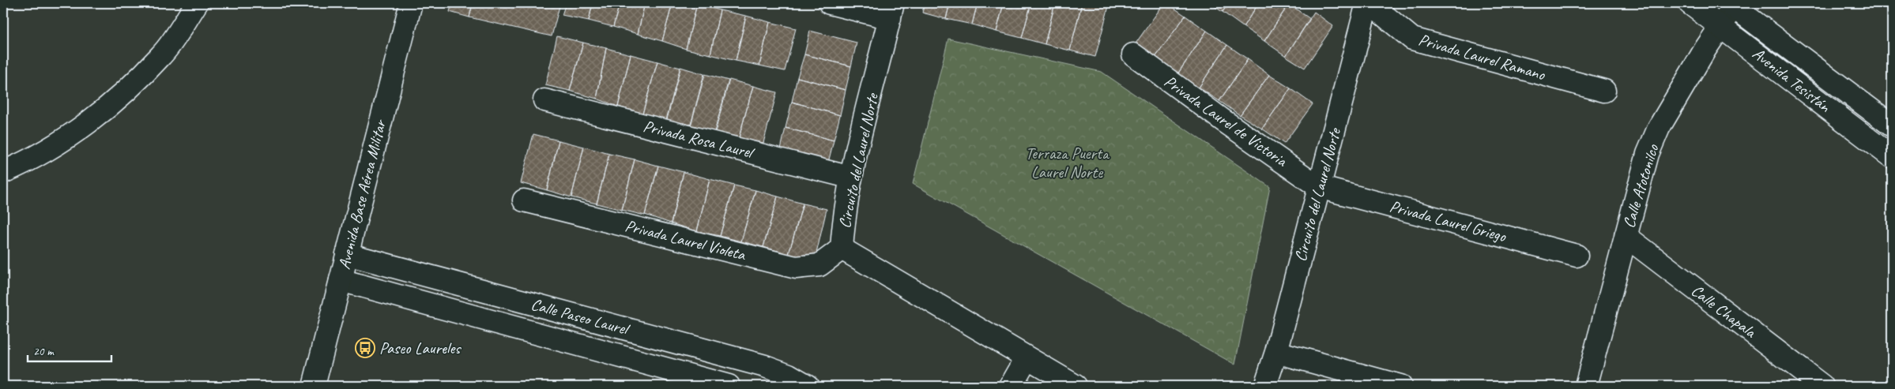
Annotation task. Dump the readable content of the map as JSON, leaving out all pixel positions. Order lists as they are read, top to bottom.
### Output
{
  "streets": {
    "street": [
      "Privada Laurel Ramano",
      "Avenida Tesistán",
      "Privada Laurel de Victoria",
      "Privada Rosa Laurel",
      "Circuito del Laurel Norte",
      "Calle Atotonilco",
      "Avenida Base Aérea Militar",
      "Privada Laurel Griego",
      "Privada Laurel Violeta",
      "Calle Chapala",
      "Calle Paseo Laurel"
    ]
  },
  "crossings": [
    ["Privada Laurel Ramano", "Circuito del Laurel Norte"],
    ["Avenida Tesistán", "Calle Atotonilco"],
    ["Privada Laurel de Victoria", "Circuito del Laurel Norte"],
    ["Privada Laurel de Victoria", "Privada Laurel Griego"],
    ["Privada Rosa Laurel", "Circuito del Laurel Norte"],
    ["Circuito del Laurel Norte", "Privada Laurel Griego"],
    ["Circuito del Laurel Norte", "Privada Laurel Violeta"],
    ["Calle Atotonilco", "Calle Chapala"],
    ["Avenida Base Aérea Militar", "Calle Paseo Laurel"]
  ],
  "parks": ["Terraza Puerta Laurel Norte"],
  "places": {
    "bus stop": ["Paseo Laureles"]
  },
  "scale_bar": "20 m"
}
